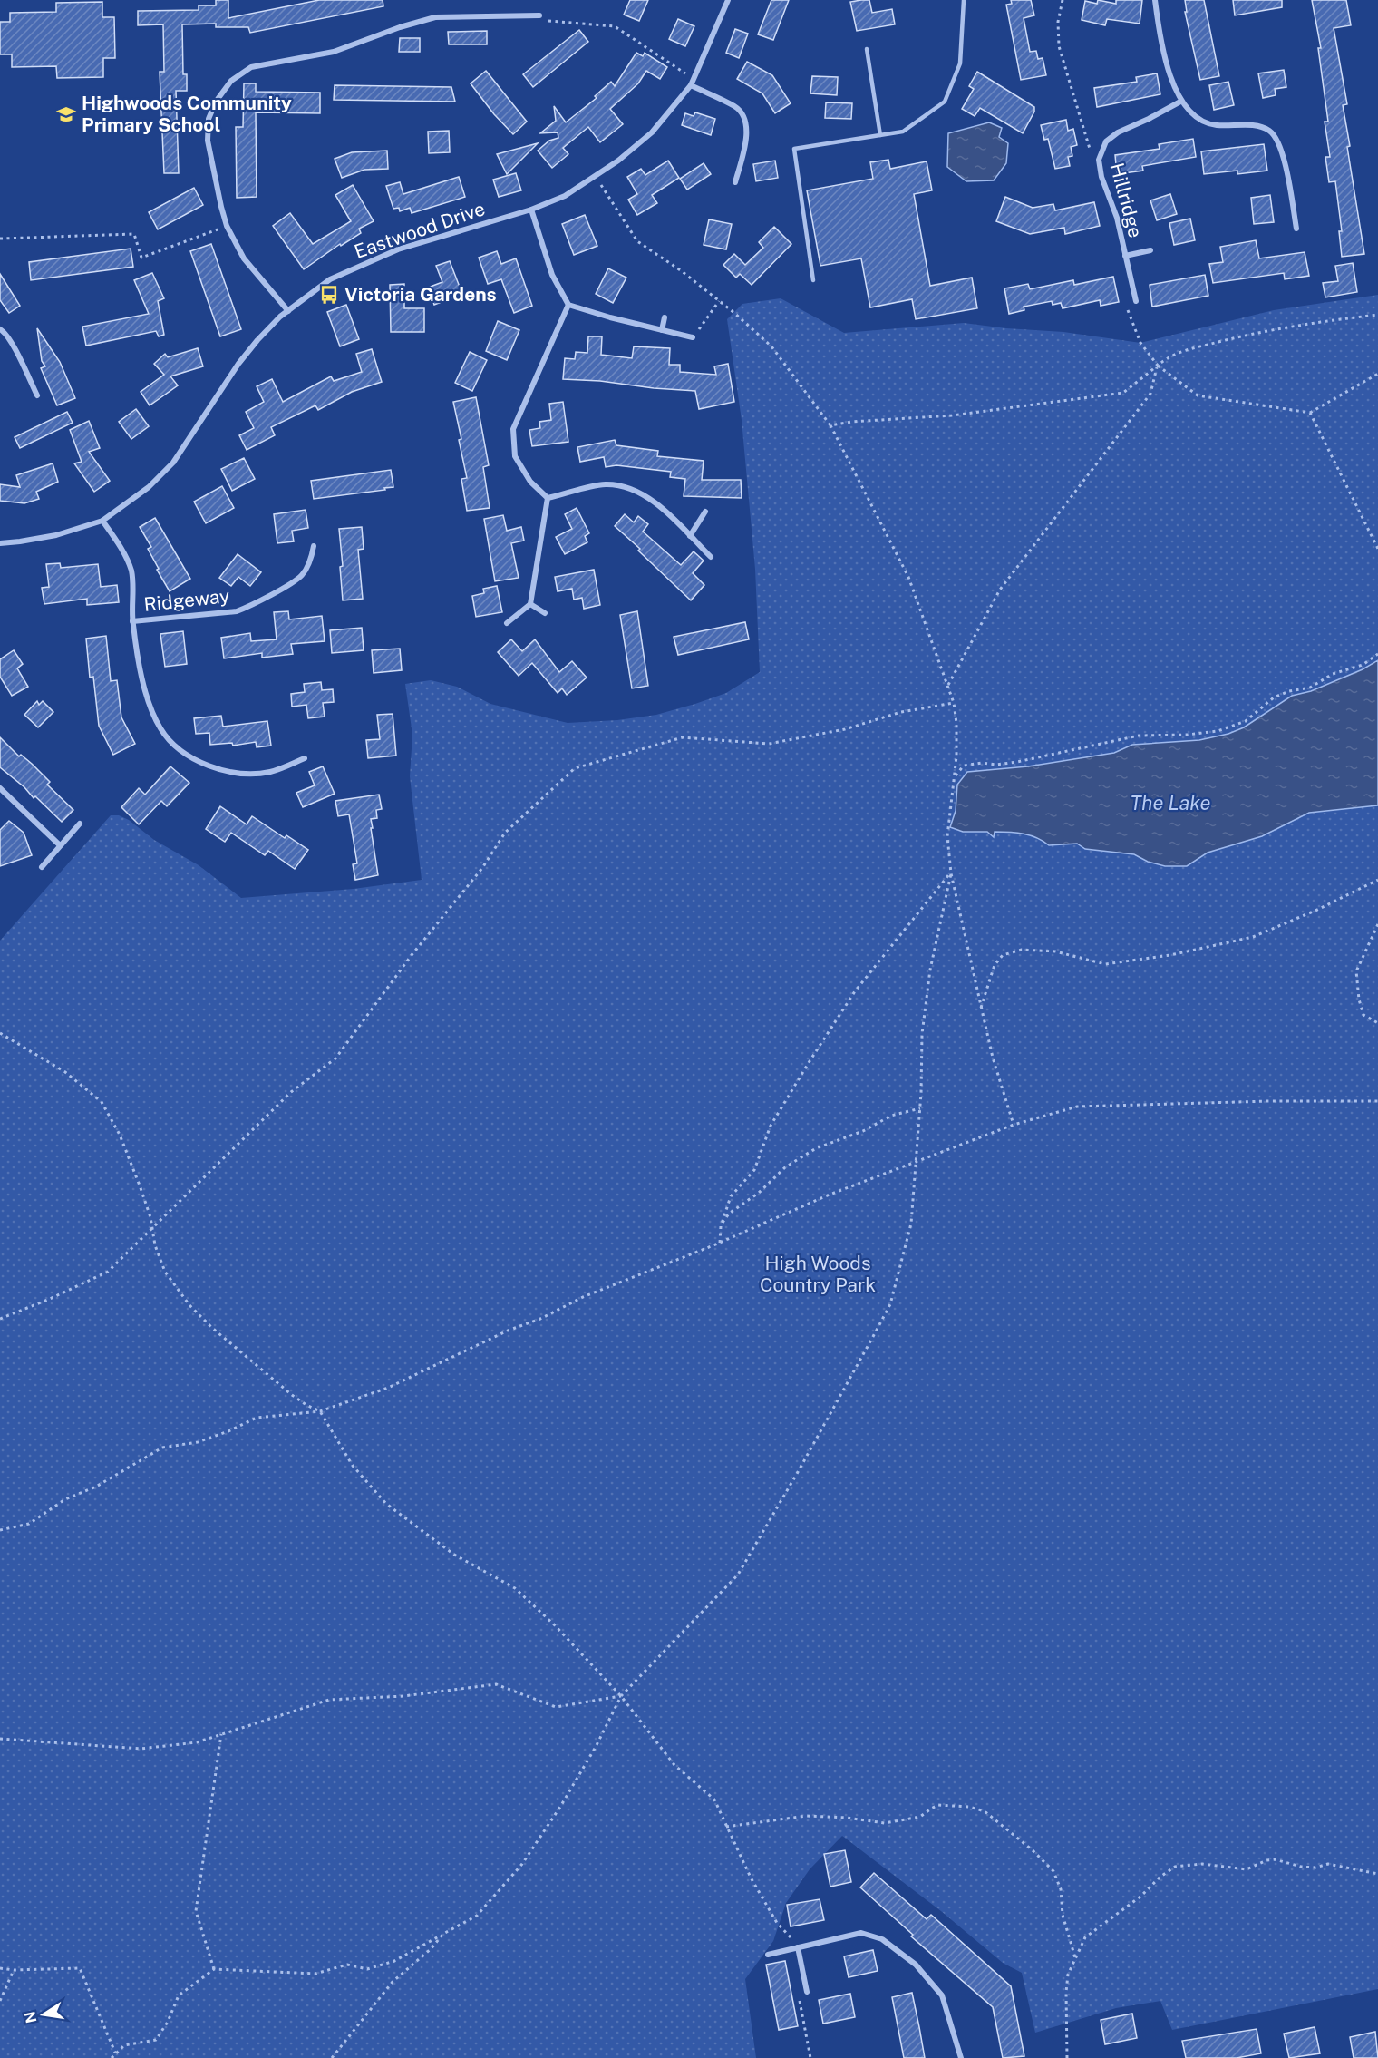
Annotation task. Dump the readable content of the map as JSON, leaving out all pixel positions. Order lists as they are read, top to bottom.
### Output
{
  "streets": {
    "street": ["Hillridge", "Eastwood Drive", "Ridgeway"]
  },
  "water": ["The Lake"],
  "parks": ["High Woods Country Park"],
  "places": {
    "school or university": ["Highwoods Community Primary School"],
    "bus stop": ["Victoria Gardens"]
  },
  "north": "left"
}
